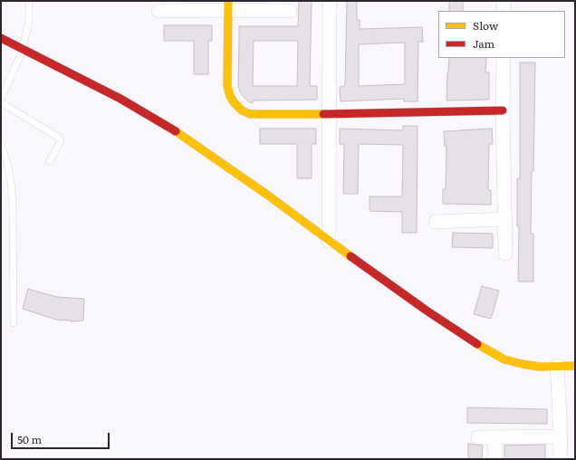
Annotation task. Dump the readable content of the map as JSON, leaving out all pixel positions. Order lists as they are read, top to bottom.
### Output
{
  "legend": ["Slow", "Jam"],
  "scale_bar": "50 m"
}
